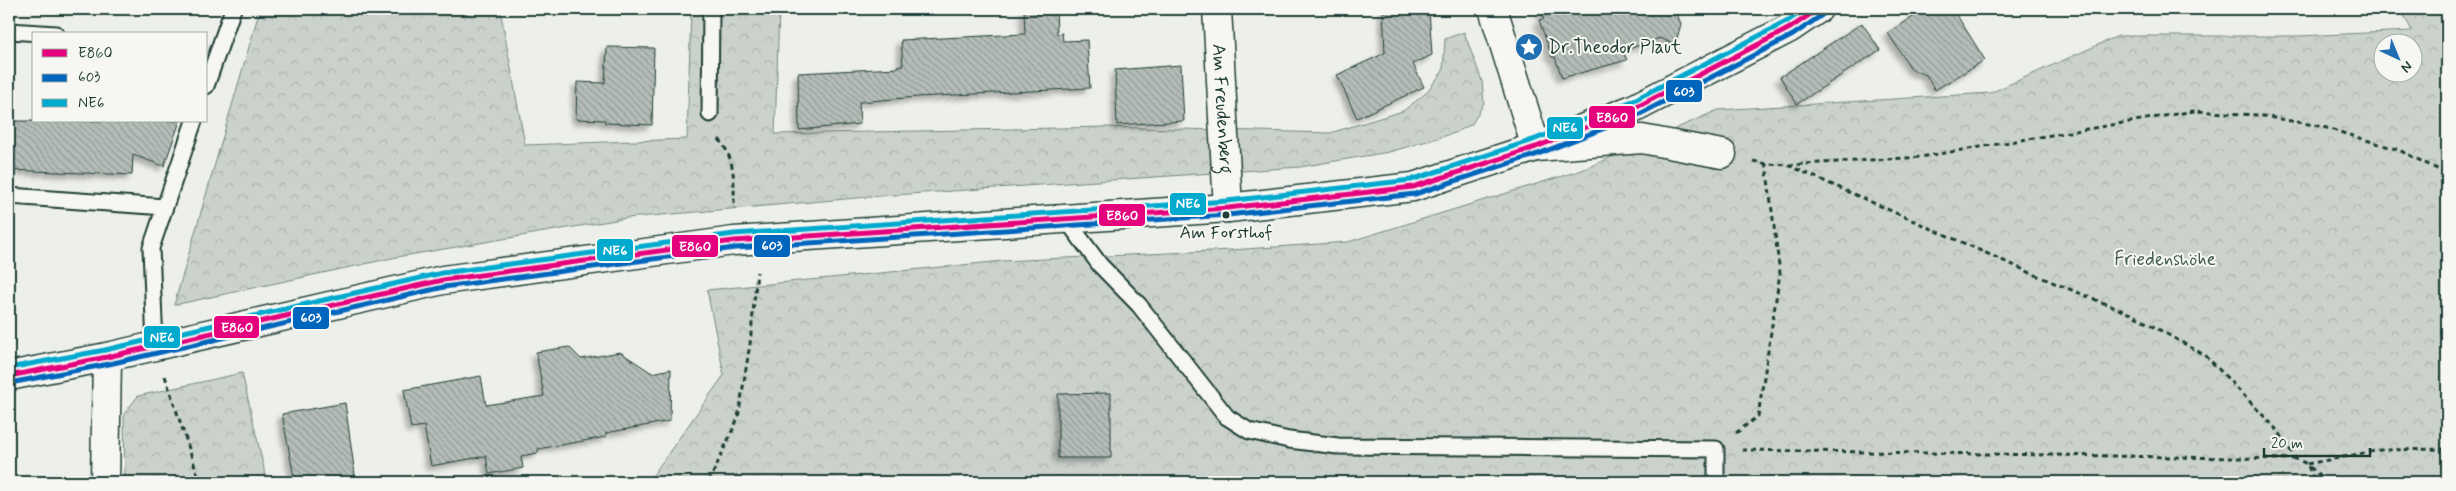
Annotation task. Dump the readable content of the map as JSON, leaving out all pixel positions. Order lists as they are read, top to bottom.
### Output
{
  "streets": {
    "street": ["Am Freudenberg"]
  },
  "parks": ["Friedenshöhe"],
  "places": {
    "place": ["Dr.Theodor Plaut"],
    "other": ["Am Forsthof"]
  },
  "lines": ["transit line E860", "transit line NE6", "transit line 603"],
  "legend": ["E860", "603", "NE6"],
  "scale_bar": "20 m",
  "north": "bottom right"
}
